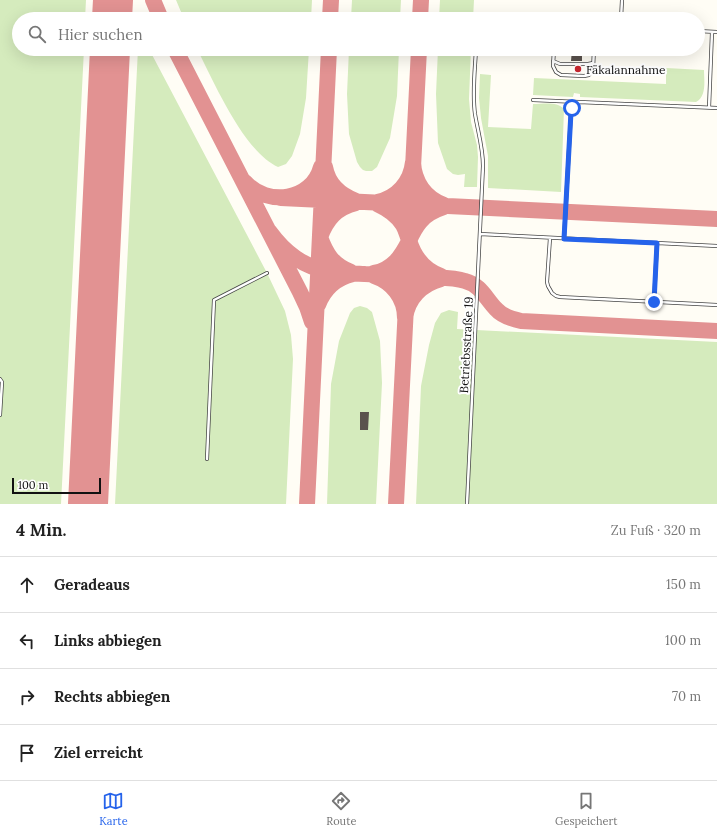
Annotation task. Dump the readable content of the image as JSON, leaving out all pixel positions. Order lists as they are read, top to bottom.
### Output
{
  "streets": {
    "lane": ["Betriebsstraße 19"]
  },
  "places": ["Fäkalannahme"],
  "scale_bar": "100 m",
  "page": {
    "search": "Hier suchen",
    "scale": "100 m",
    "heading": ["4 Min.", "Zu Fuß · 320 m"],
    "list": [
      ["Geradeaus", "150 m"],
      ["Links abbiegen", "100 m"],
      ["Rechts abbiegen", "70 m"],
      "Ziel erreicht"
    ],
    "nav": ["Karte", "Route", "Gespeichert"]
  }
}
